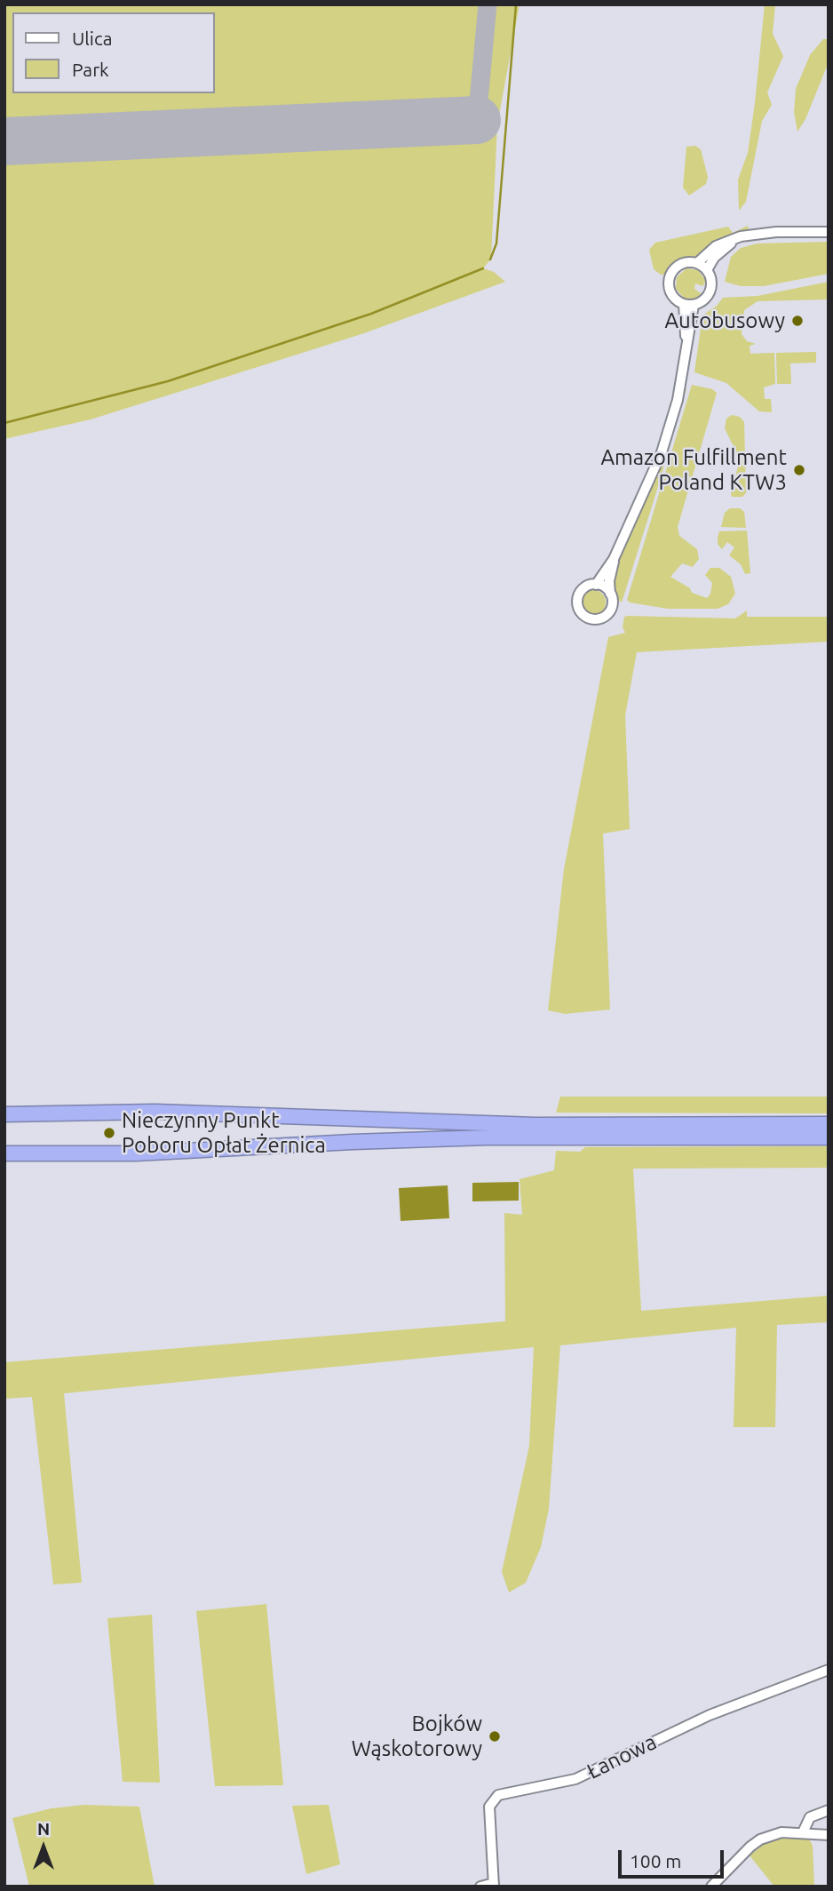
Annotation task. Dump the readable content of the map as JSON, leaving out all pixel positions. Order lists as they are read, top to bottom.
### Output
{
  "streets": {
    "street": ["Łanowa"]
  },
  "places": [
    "Autobusowy",
    "Amazon Fulfillment Poland KTW3",
    "Nieczynny Punkt Poboru Opłat Żernica",
    "Bojków Wąskotorowy"
  ],
  "legend": ["Ulica", "Park"],
  "scale_bar": "100 m",
  "north": "top"
}
